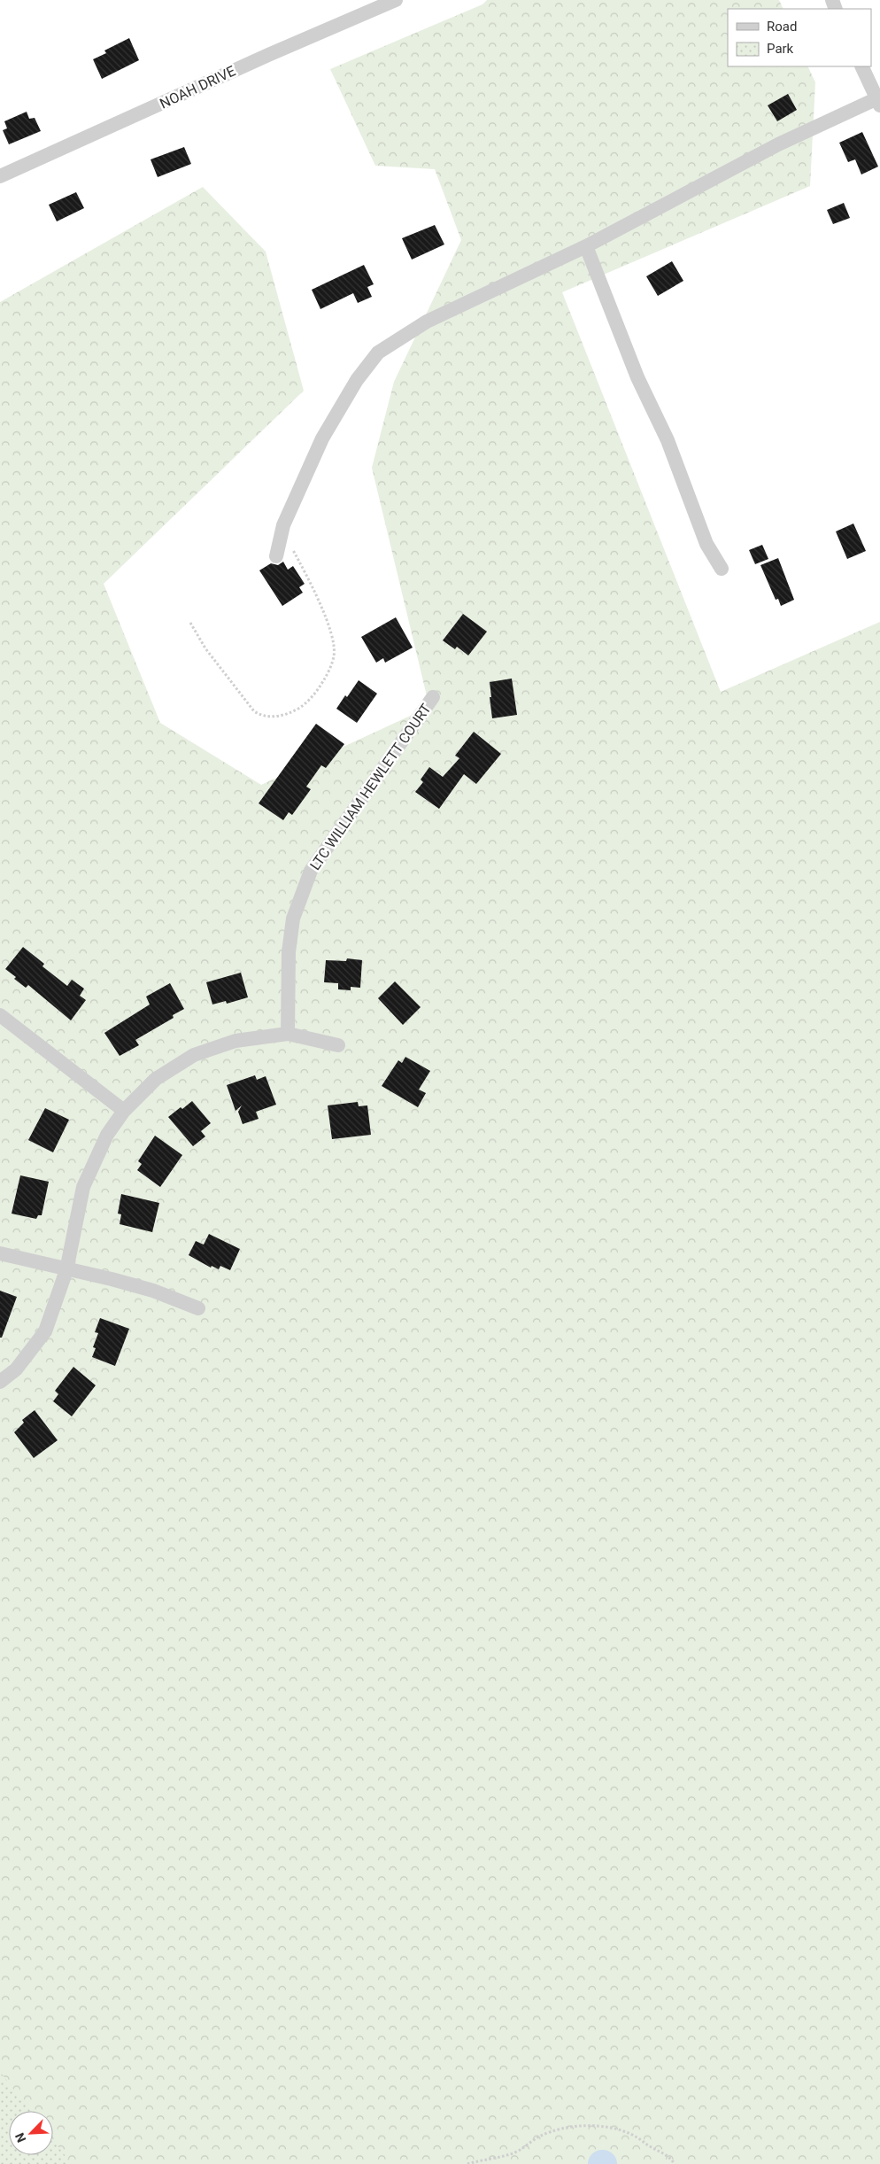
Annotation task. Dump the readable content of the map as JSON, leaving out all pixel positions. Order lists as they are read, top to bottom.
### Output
{
  "streets": {
    "street": ["NOAH DRIVE", "LTC WILLIAM HEWLETT COURT"]
  },
  "legend": ["Road", "Park"],
  "north": "bottom left"
}
